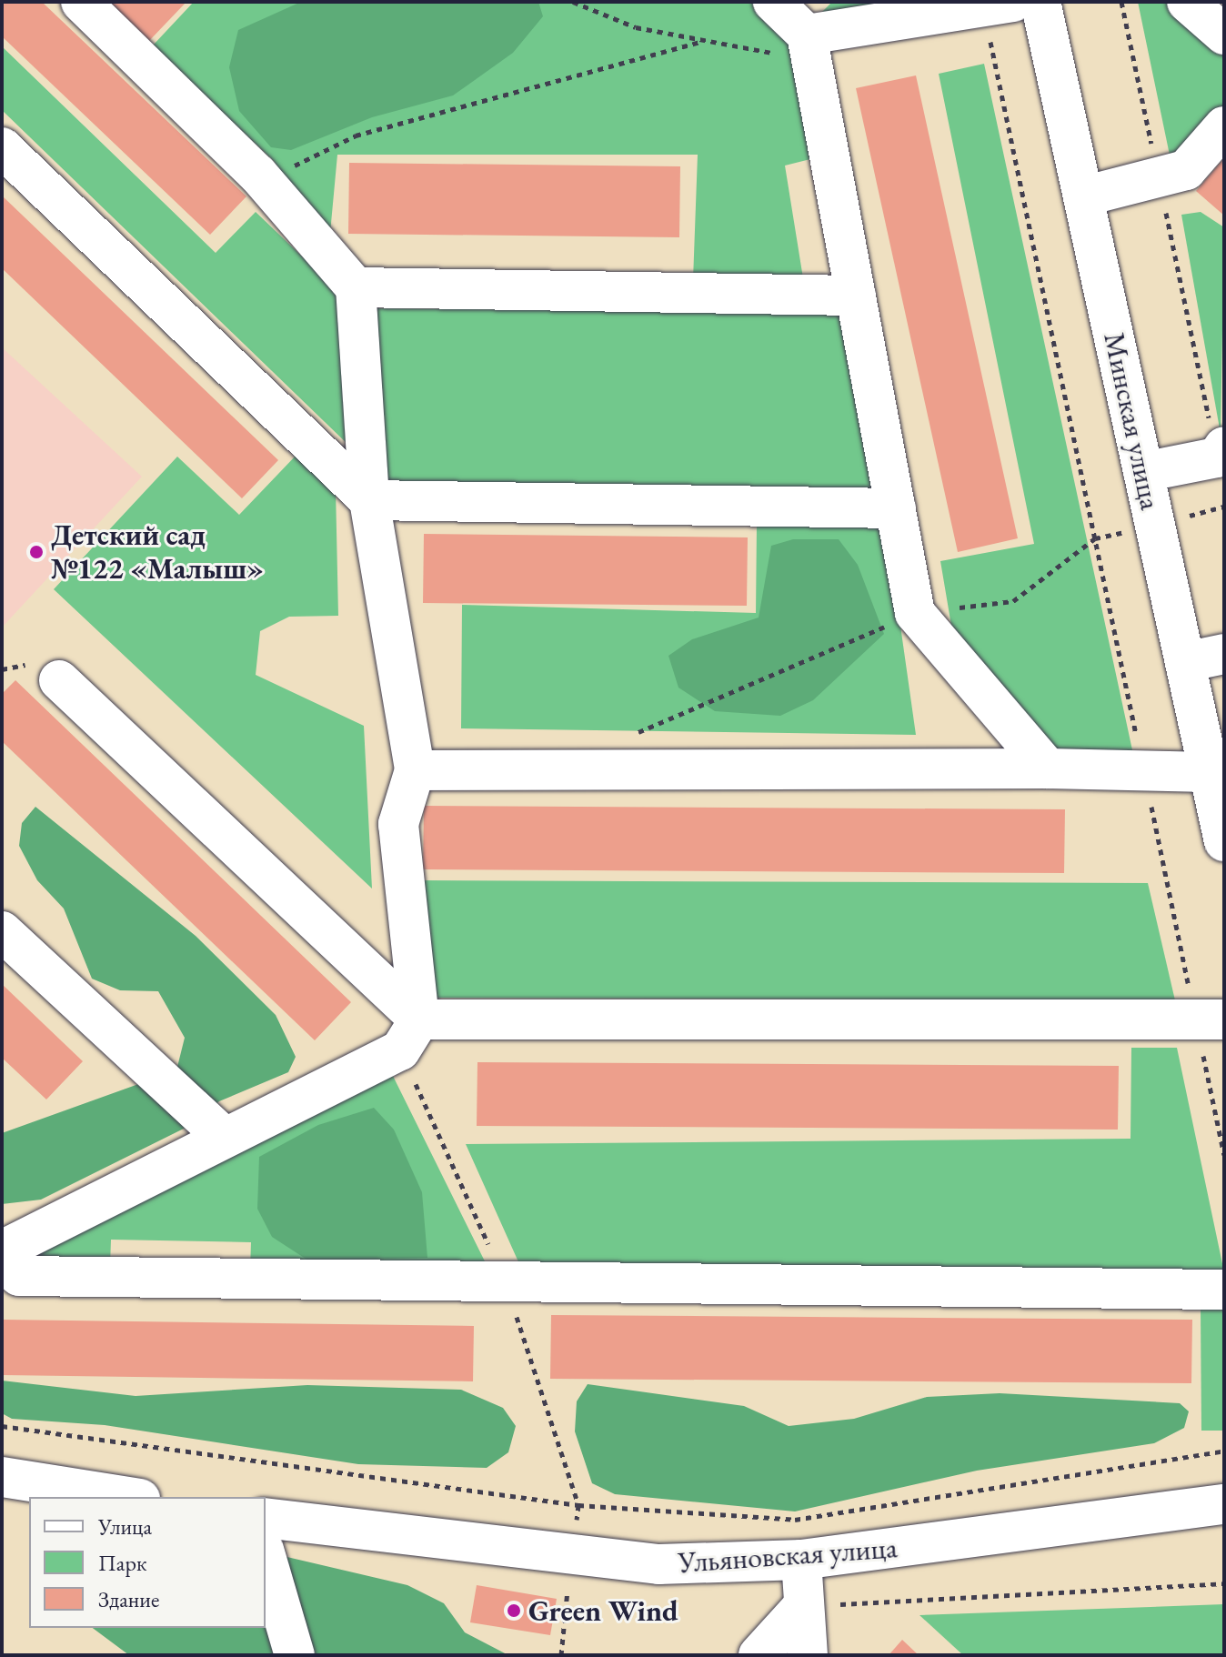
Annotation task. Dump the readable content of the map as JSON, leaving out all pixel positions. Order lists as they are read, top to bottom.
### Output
{
  "streets": {
    "street": ["Минская улица", "Ульяновская улица"]
  },
  "places": ["Детский сад №122 «Малыш»", "Green Wind"],
  "legend": ["Улица", "Парк", "Здание"]
}
